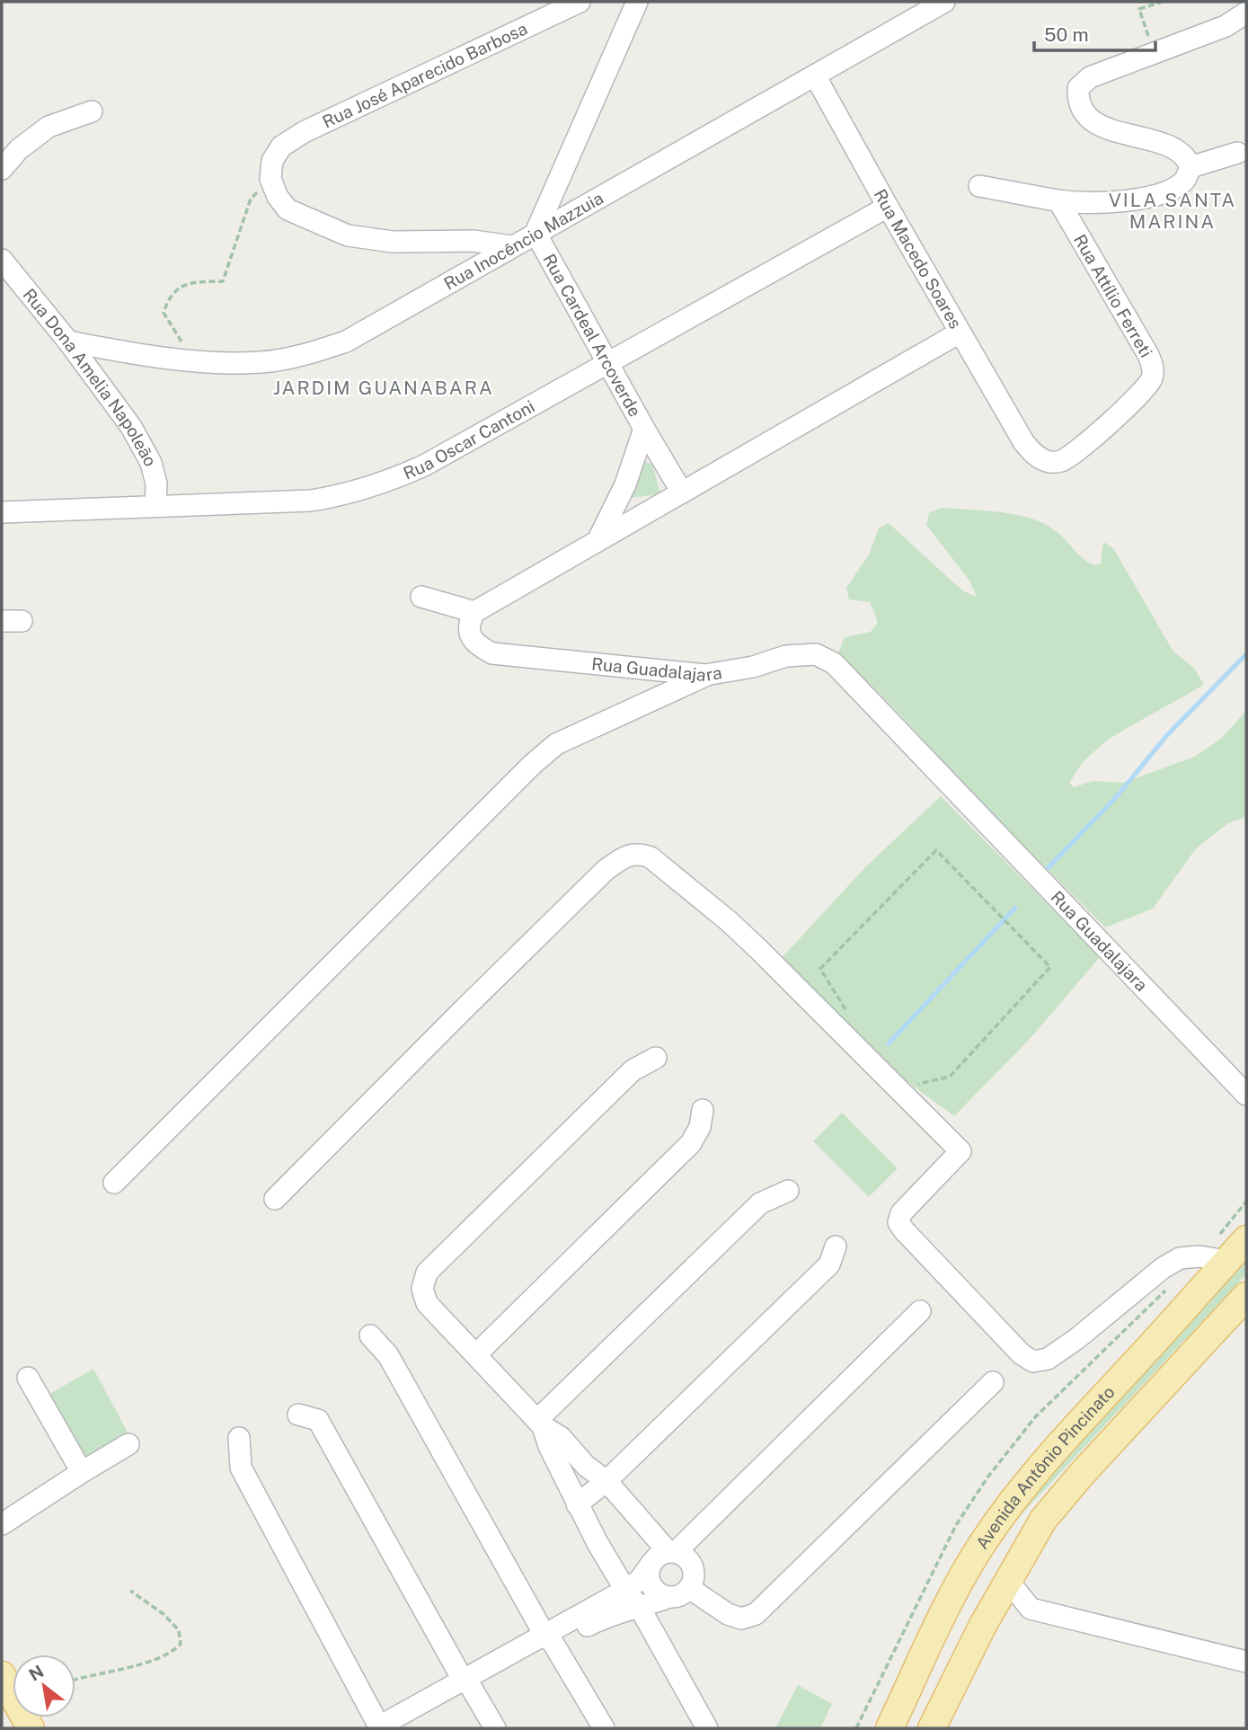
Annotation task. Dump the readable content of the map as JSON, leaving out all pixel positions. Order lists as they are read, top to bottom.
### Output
{
  "streets": {
    "main road": ["Avenida Antônio Pincinato"],
    "street": [
      "Rua José Aparecido Barbosa",
      "Rua Inocêncio Mazzuia",
      "Rua Macedo Soares",
      "Rua Attílio Ferreti",
      "Rua Cardeal Arcoverde",
      "Rua Dona Amelia Napoleão",
      "Rua Oscar Cantoni",
      "Rua Guadalajara"
    ]
  },
  "crossings": [
    ["Rua Inocêncio Mazzuia", "Rua Macedo Soares"],
    ["Rua Inocêncio Mazzuia", "Rua Cardeal Arcoverde"],
    ["Rua Inocêncio Mazzuia", "Rua Dona Amelia Napoleão"],
    ["Rua Macedo Soares", "Rua Attílio Ferreti"],
    ["Rua Macedo Soares", "Rua Oscar Cantoni"],
    ["Rua Cardeal Arcoverde", "Rua Oscar Cantoni"],
    ["Rua Dona Amelia Napoleão", "Rua Oscar Cantoni"]
  ],
  "districts": ["VILA SANTA MARINA", "JARDIM GUANABARA"],
  "scale_bar": "50 m",
  "north": "top left"
}
